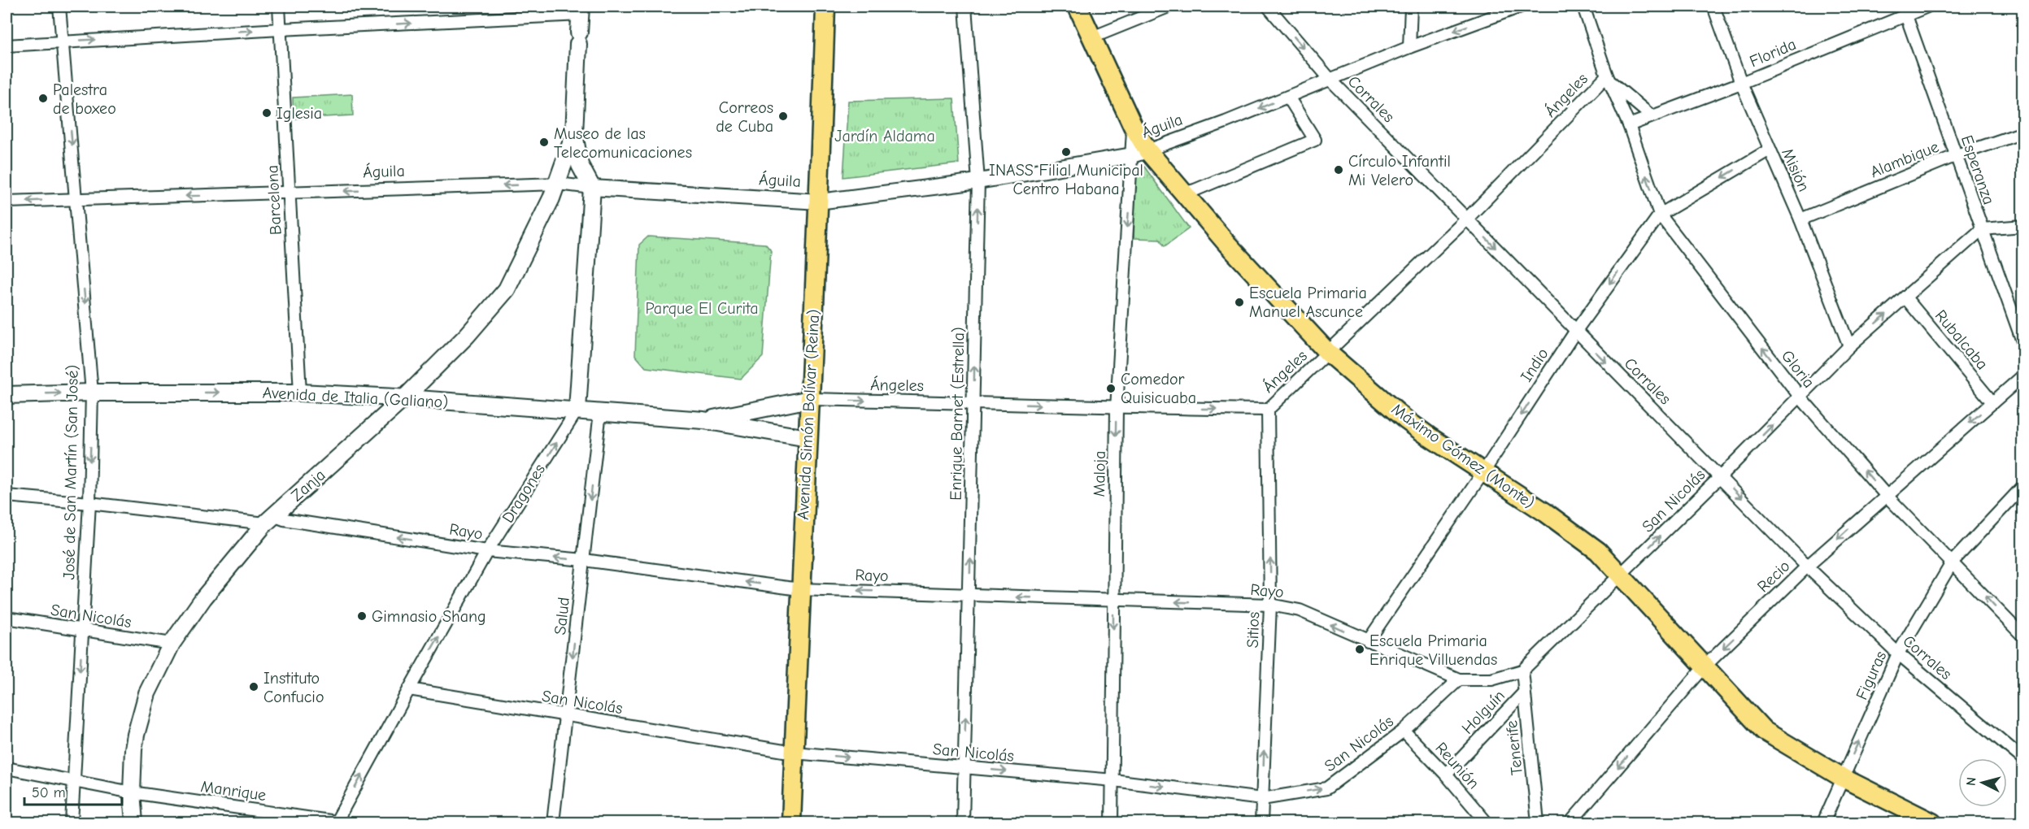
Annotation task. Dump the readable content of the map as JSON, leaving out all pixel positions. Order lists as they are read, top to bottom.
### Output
{
  "streets": {
    "main road": [
      "Avenida de Italia (Galiano)",
      "Avenida Simón Bolívar (Reina)",
      "Máximo Gómez (Monte)",
      "Zanja",
      "Dragones"
    ],
    "street": [
      "Florida",
      "Ángeles",
      "Corrales",
      "Águila",
      "Alambique",
      "Misión",
      "Esperanza",
      "Barcelona",
      "Rubalcaba",
      "Indio",
      "Gloria",
      "Enrique Barnet (Estrella)",
      "José de San Martín (San José)",
      "Maloja",
      "San Nicolás",
      "Rayo",
      "Recio",
      "Salud",
      "Sitios",
      "Figuras",
      "Holguín",
      "Tenerife",
      "Reunión",
      "Manrique"
    ]
  },
  "crossings": [
    ["Florida", "Misión"],
    ["Florida", "Esperanza"],
    ["Florida", "Gloria"],
    ["Ángeles", "Corrales"],
    ["Ángeles", "Gloria"],
    ["Ángeles", "Avenida de Italia (Galiano)"],
    ["Ángeles", "Enrique Barnet (Estrella)"],
    ["Ángeles", "Avenida Simón Bolívar (Reina)"],
    ["Ángeles", "Máximo Gómez (Monte)"],
    ["Ángeles", "Maloja"],
    ["Ángeles", "Sitios"],
    ["Corrales", "Águila"],
    ["Corrales", "Indio"],
    ["Corrales", "San Nicolás"],
    ["Corrales", "Recio"],
    ["Corrales", "Figuras"],
    ["Águila", "Barcelona"],
    ["Águila", "Enrique Barnet (Estrella)"],
    ["Águila", "Avenida Simón Bolívar (Reina)"],
    ["Águila", "Máximo Gómez (Monte)"],
    ["Águila", "José de San Martín (San José)"],
    ["Águila", "Maloja"],
    ["Águila", "Zanja"],
    ["Águila", "Dragones"],
    ["Alambique", "Misión"],
    ["Alambique", "Esperanza"],
    ["Misión", "Indio"],
    ["Misión", "San Nicolás"],
    ["Esperanza", "San Nicolás"],
    ["Barcelona", "Avenida de Italia (Galiano)"],
    ["Rubalcaba", "San Nicolás"],
    ["Rubalcaba", "Recio"],
    ["Indio", "Gloria"],
    ["Indio", "Máximo Gómez (Monte)"],
    ["Indio", "Rayo"],
    ["Gloria", "San Nicolás"],
    ["Gloria", "Recio"],
    ["Gloria", "Figuras"],
    ["Avenida de Italia (Galiano)", "Avenida Simón Bolívar (Reina)"],
    ["Avenida de Italia (Galiano)", "José de San Martín (San José)"],
    ["Avenida de Italia (Galiano)", "Zanja"],
    ["Avenida de Italia (Galiano)", "Dragones"],
    ["Avenida de Italia (Galiano)", "Salud"],
    ["Enrique Barnet (Estrella)", "San Nicolás"],
    ["Enrique Barnet (Estrella)", "Rayo"],
    ["Avenida Simón Bolívar (Reina)", "San Nicolás"],
    ["Avenida Simón Bolívar (Reina)", "Rayo"],
    ["Máximo Gómez (Monte)", "Maloja"],
    ["Máximo Gómez (Monte)", "San Nicolás"],
    ["Máximo Gómez (Monte)", "Recio"],
    ["Máximo Gómez (Monte)", "Figuras"],
    ["José de San Martín (San José)", "San Nicolás"],
    ["José de San Martín (San José)", "Rayo"],
    ["José de San Martín (San José)", "Manrique"],
    ["Maloja", "San Nicolás"],
    ["Maloja", "Rayo"],
    ["Zanja", "San Nicolás"],
    ["Zanja", "Rayo"],
    ["Zanja", "Manrique"],
    ["Dragones", "San Nicolás"],
    ["Dragones", "Rayo"],
    ["Dragones", "Manrique"],
    ["San Nicolás", "Rayo"],
    ["San Nicolás", "Salud"],
    ["San Nicolás", "Sitios"],
    ["San Nicolás", "Tenerife"],
    ["San Nicolás", "Reunión"],
    ["Rayo", "Salud"],
    ["Rayo", "Sitios"],
    ["Holguín", "Tenerife"],
    ["Holguín", "Reunión"]
  ],
  "one_way": [
    "Ángeles",
    "Corrales",
    "Águila",
    "Indio",
    "Gloria",
    "Enrique Barnet (Estrella)",
    "José de San Martín (San José)",
    "Maloja",
    "Dragones",
    "San Nicolás",
    "Rayo",
    "Recio",
    "Salud",
    "Sitios"
  ],
  "parks": ["Jardín Aldama", "Parque El Curita"],
  "places": [
    "Palestra de boxeo",
    "Iglesia",
    "Correos de Cuba",
    "Museo de las Telecomunicaciones",
    "INASS Filial Municipal Centro Habana",
    "Círculo Infantil Mi Velero",
    "Escuela Primaria Manuel Ascunce",
    "Comedor Quisicuaba",
    "Gimnasio Shang",
    "Escuela Primaria Enrique Villuendas",
    "Instituto Confucio"
  ],
  "scale_bar": "50 m",
  "north": "left"
}
